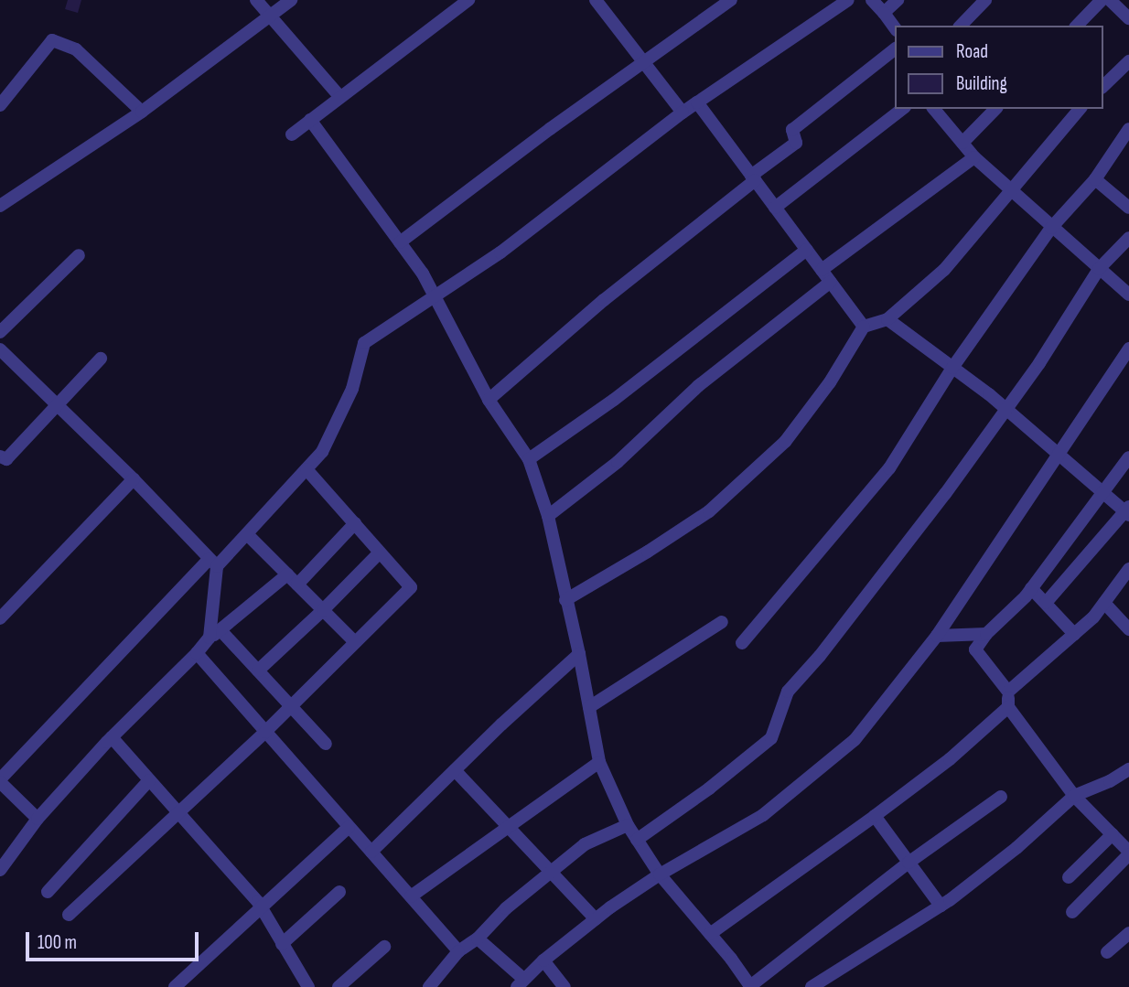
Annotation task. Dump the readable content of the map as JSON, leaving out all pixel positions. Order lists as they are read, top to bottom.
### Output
{
  "legend": ["Road", "Building"],
  "scale_bar": "100 m"
}
